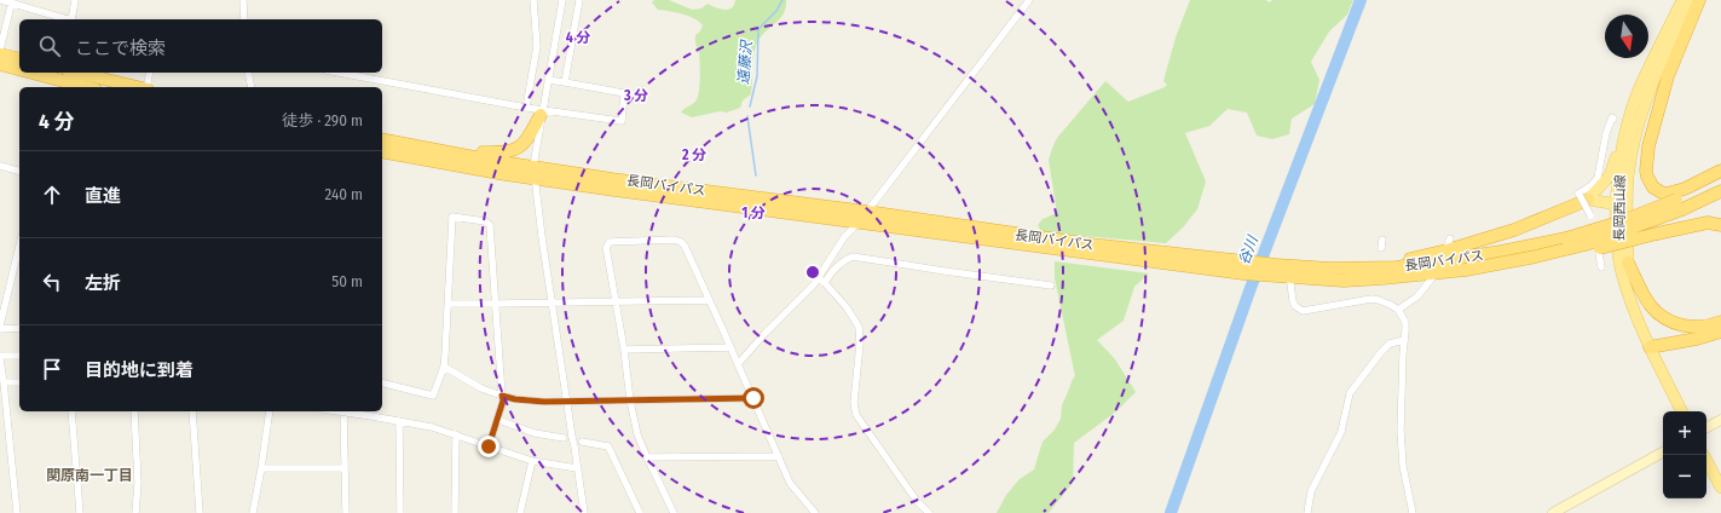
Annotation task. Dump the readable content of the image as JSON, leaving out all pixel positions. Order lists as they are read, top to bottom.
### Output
{
  "streets": {
    "highway": ["長岡バイパス"],
    "main road": ["長岡西山線"]
  },
  "districts": ["関原南一丁目"],
  "water": ["遠藤沢", "谷川"],
  "north": "bottom",
  "page": {
    "search": "ここで検索",
    "heading": ["4 分", "徒歩 · 290 m"],
    "list": [
      ["直進", "240 m"],
      ["左折", "50 m"],
      "目的地に到着"
    ],
    "map_buttons": ["+", "−"]
  },
  "rings": [
    "4 分",
    "3 分",
    "2 分",
    "1 分"
  ]
}
